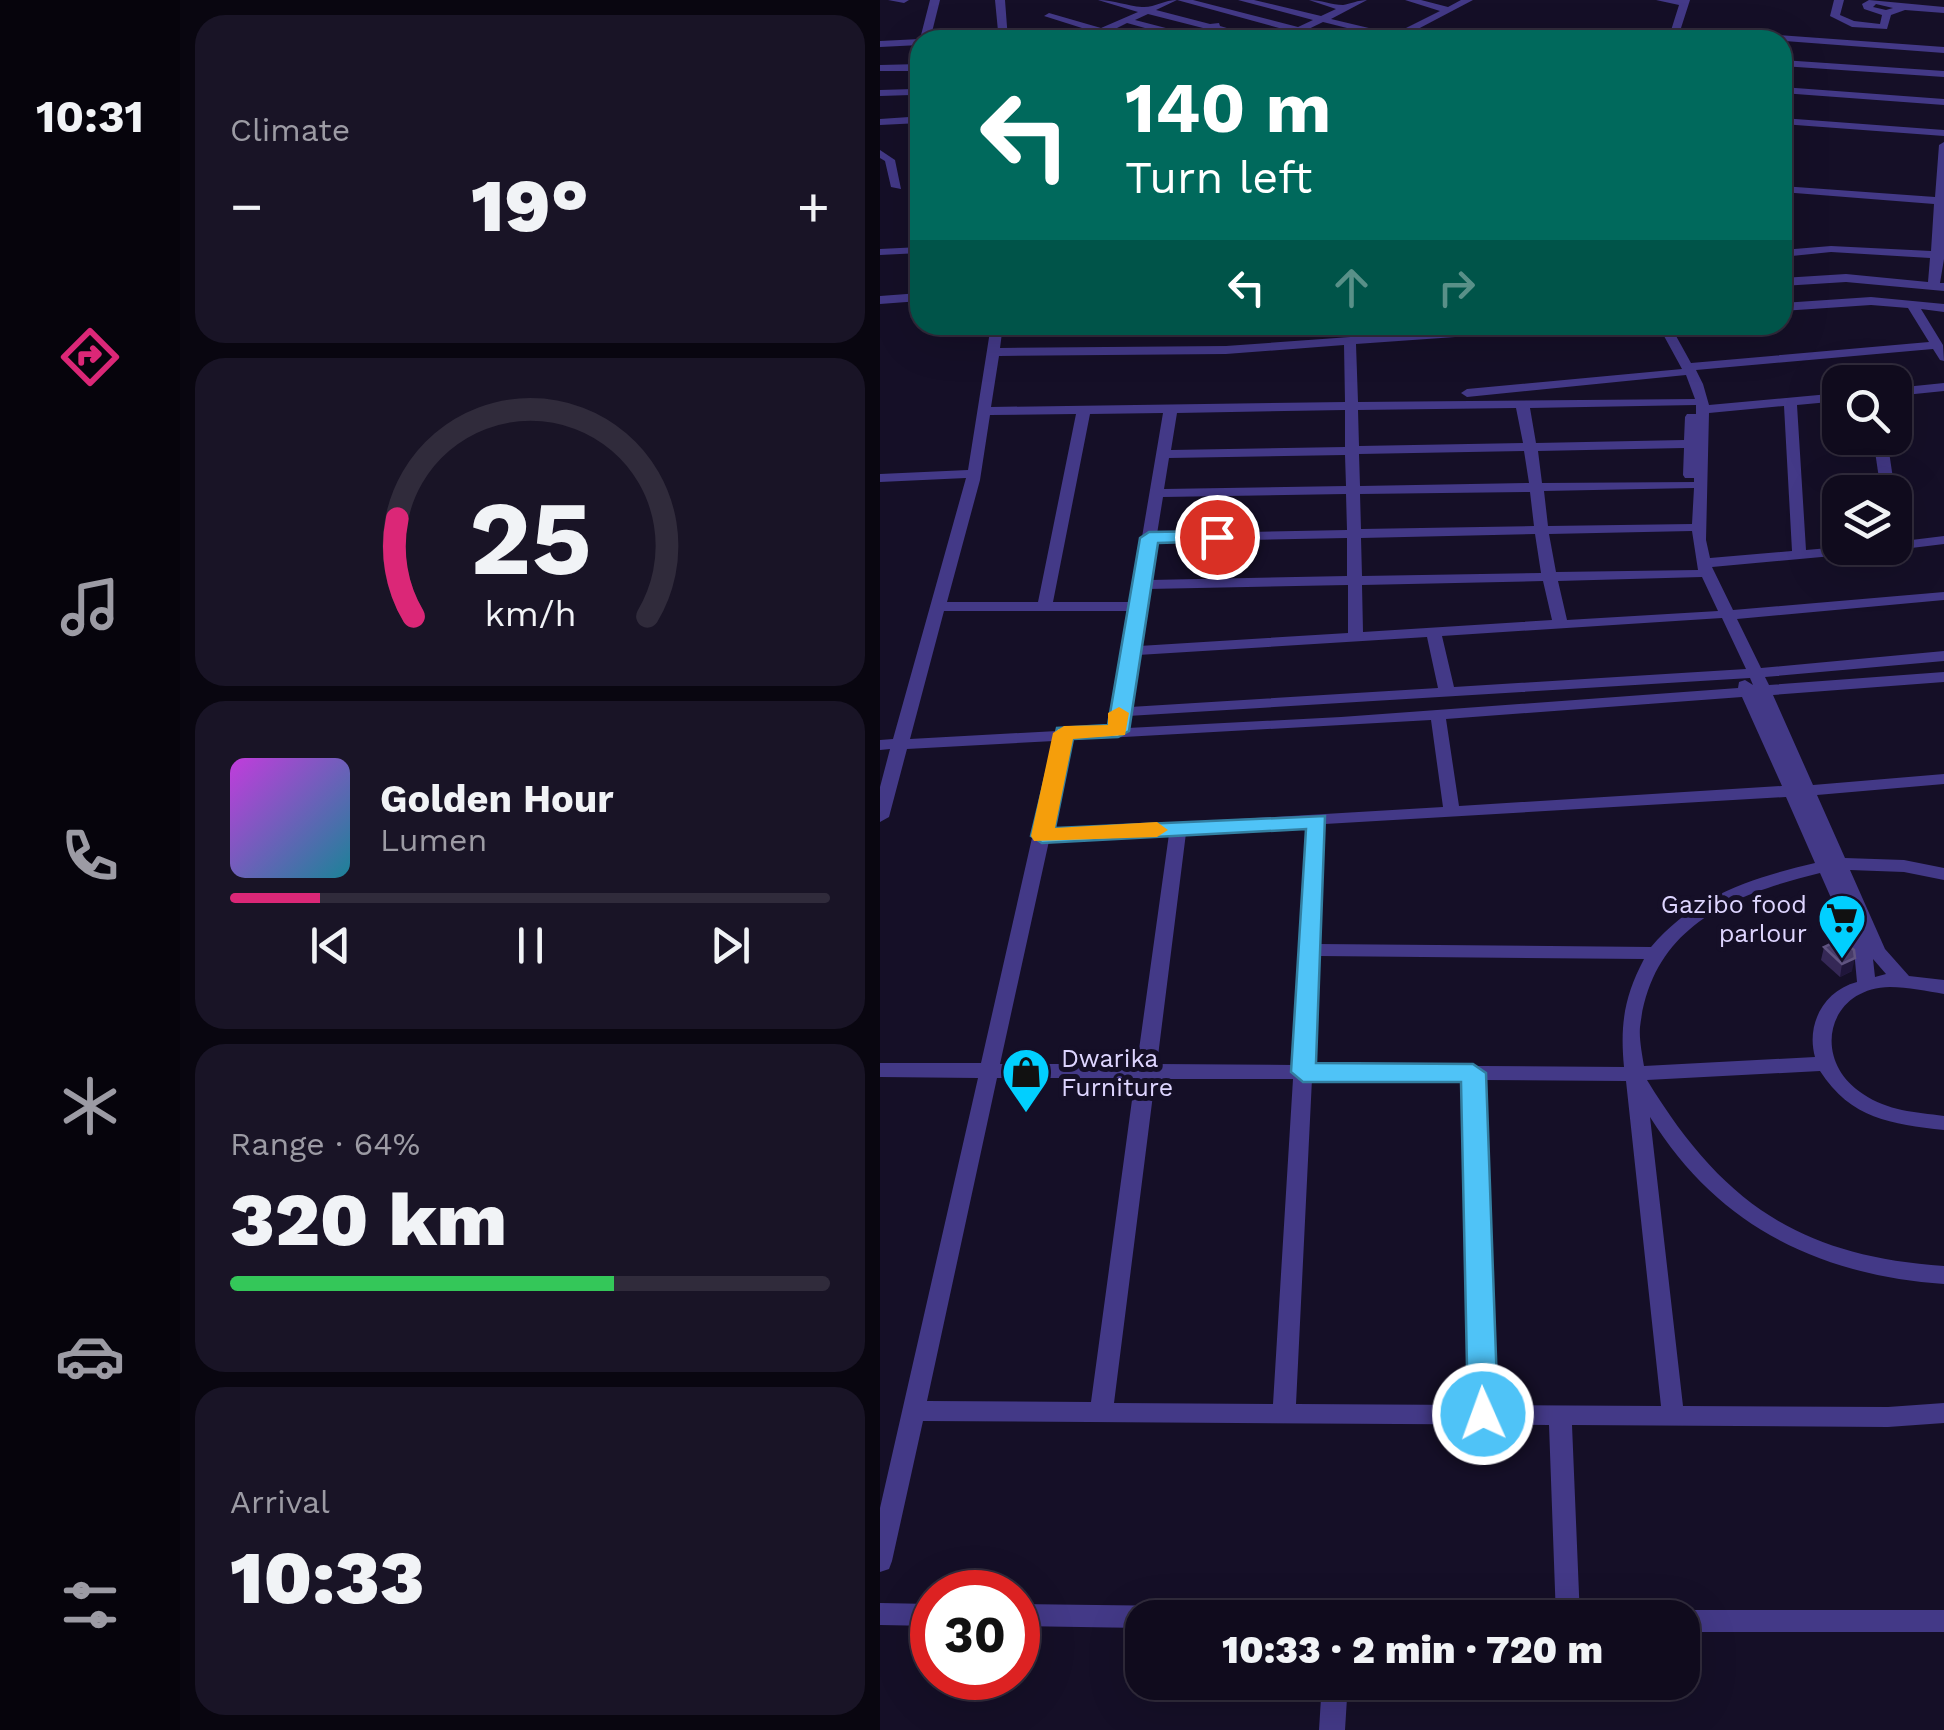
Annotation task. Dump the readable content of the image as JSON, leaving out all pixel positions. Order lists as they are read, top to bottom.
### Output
{
  "places": {
    "supermarket": ["Gazibo food parlour"],
    "shop": ["Dwarika Furniture"]
  },
  "page": {
    "tabs": "10:31",
    "tile": [
      "Climate",
      ["Range · 64%", "320 km"],
      ["Arrival", "10:33"]
    ],
    "turn": ["140 m", "Turn left"],
    "heat": ["−", "19°", "+"],
    "song": ["Golden Hour", "Lumen"],
    "limit": "30",
    "trip": "10:33 · 2 min · 720 m",
    "gauge": ["25", "km/h"]
  }
}
